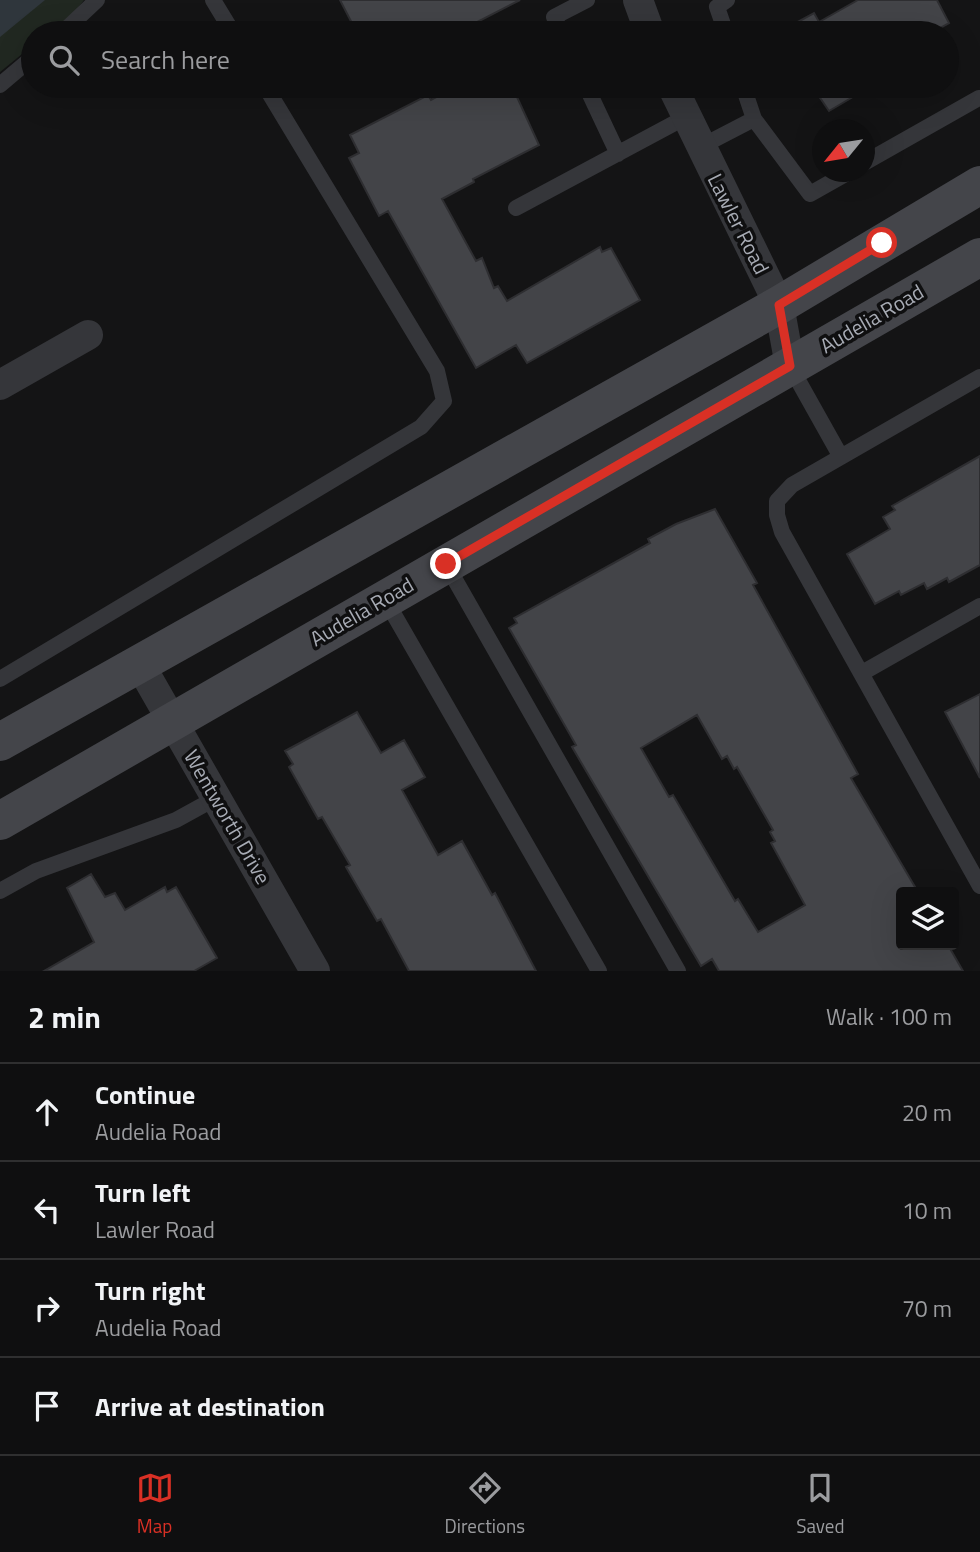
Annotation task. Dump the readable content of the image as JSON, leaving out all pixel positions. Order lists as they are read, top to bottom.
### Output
{
  "streets": {
    "main road": ["Audelia Road"],
    "street": ["Lawler Road", "Wentworth Drive"]
  },
  "crossings": [
    ["Lawler Road", "Audelia Road"],
    ["Audelia Road", "Wentworth Drive"]
  ],
  "north": "bottom left",
  "page": {
    "search": "Search here",
    "heading": ["2 min", "Walk · 100 m"],
    "list": [
      ["Continue", "Audelia Road", "20 m"],
      ["Turn left", "Lawler Road", "10 m"],
      ["Turn right", "Audelia Road", "70 m"],
      "Arrive at destination"
    ],
    "nav": ["Map", "Directions", "Saved"]
  }
}
